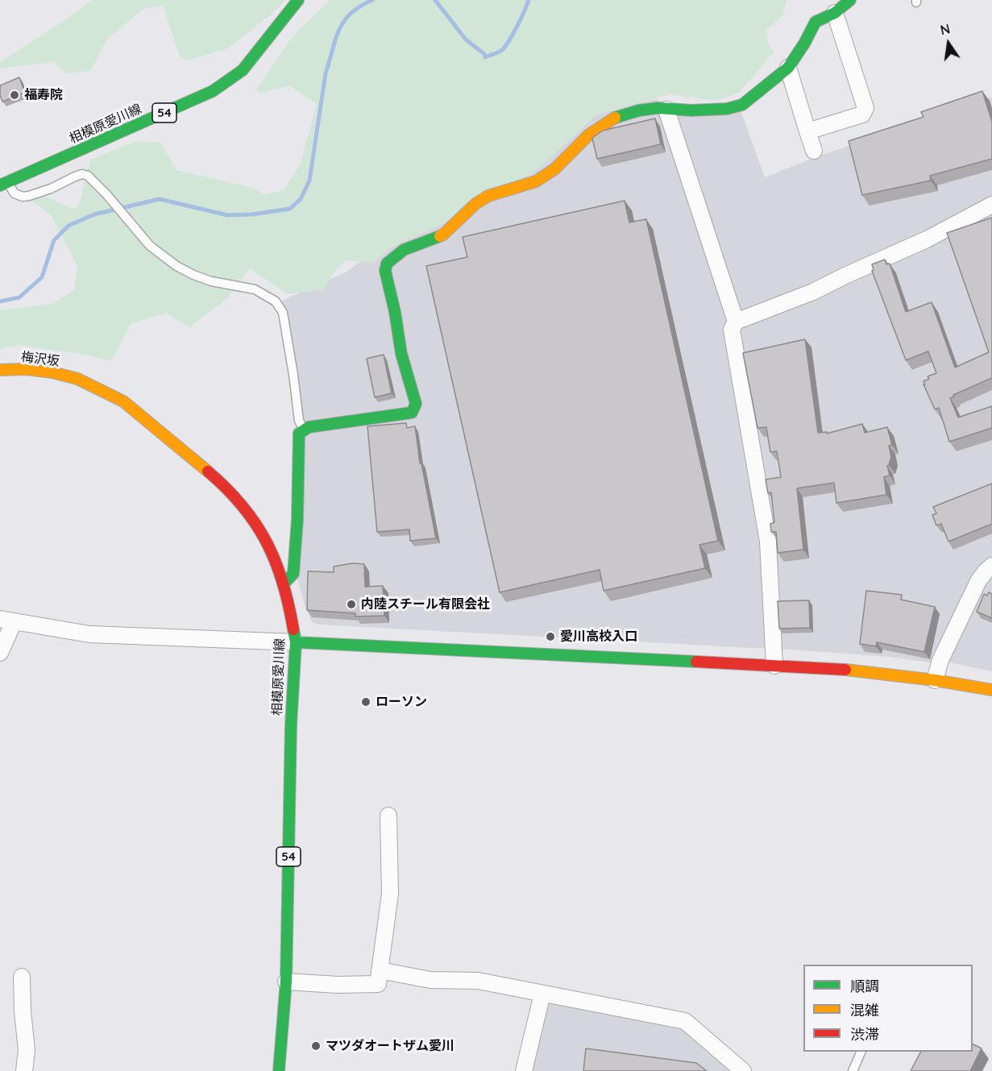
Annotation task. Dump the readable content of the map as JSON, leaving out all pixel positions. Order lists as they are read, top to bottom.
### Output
{
  "streets": {
    "street": ["54", "相模原愛川線", "梅沢坂"]
  },
  "crossings": [
    ["相模原愛川線", "梅沢坂"]
  ],
  "places": [
    "福寿院",
    "内陸スチール有限会社",
    "愛川高校入口",
    "ローソン",
    "マツダオートザム愛川"
  ],
  "legend": ["順調", "混雑", "渋滞"],
  "north": "top"
}
